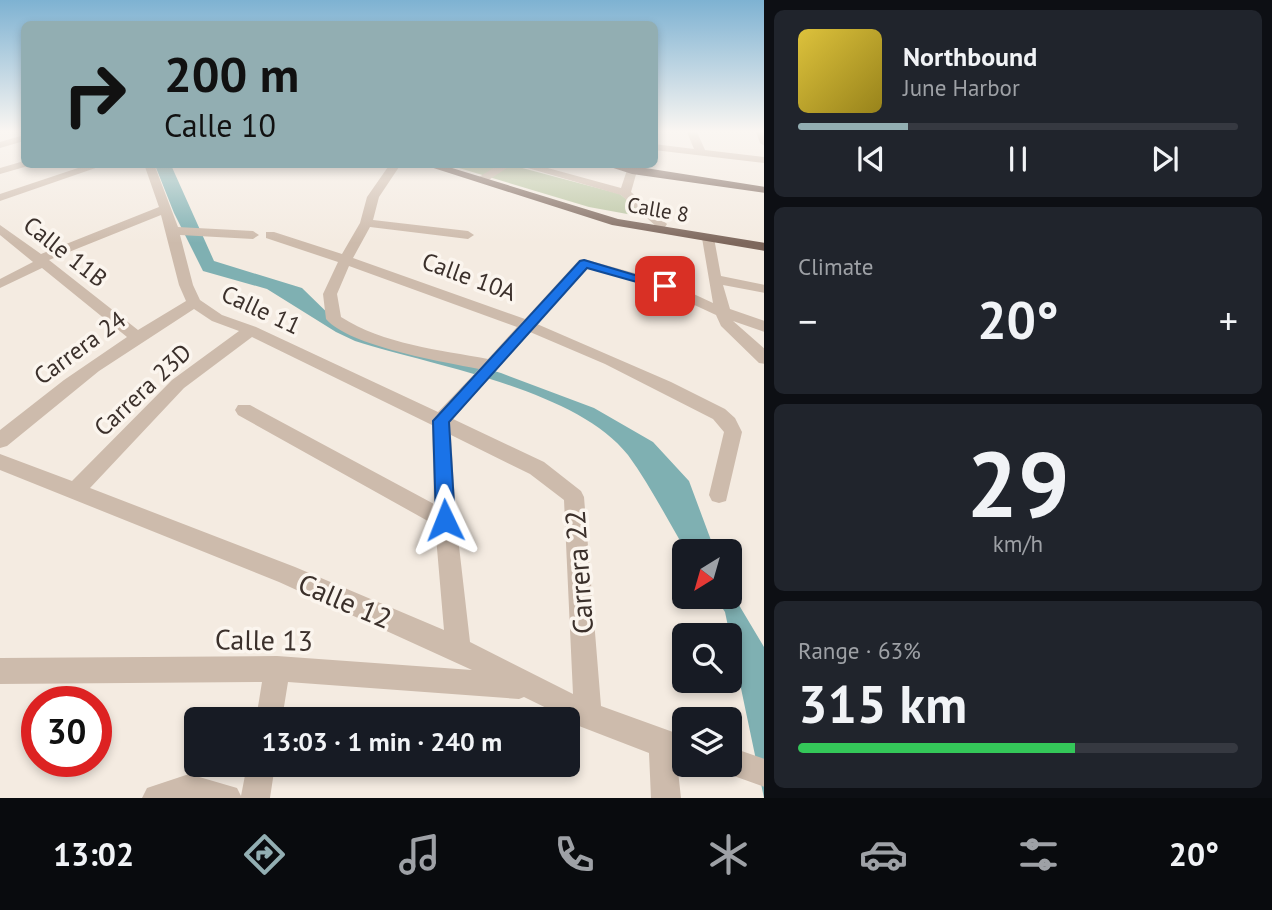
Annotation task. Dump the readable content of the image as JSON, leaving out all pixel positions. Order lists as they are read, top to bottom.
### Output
{
  "streets": {
    "main road": ["Calle 8"],
    "street": [
      "Calle 11B",
      "Calle 10A",
      "Calle 11",
      "Carrera 24",
      "Carrera 23D",
      "Carrera 22",
      "Calle 12",
      "Calle 13"
    ]
  },
  "crossings": [
    ["Calle 11B", "Carrera 24"],
    ["Calle 11", "Carrera 24"],
    ["Calle 11", "Carrera 23D"],
    ["Calle 11", "Carrera 22"],
    ["Carrera 23D", "Calle 12"],
    ["Carrera 22", "Calle 12"],
    ["Calle 12", "Calle 13"]
  ],
  "north": "bottom left",
  "page": {
    "turn": ["200 m", "Calle 10"],
    "song": ["Northbound", "June Harbor"],
    "tile": [
      "Climate",
      ["29", "km/h"],
      ["Range · 63%", "315 km"]
    ],
    "heat": ["−", "20°", "+"],
    "limit": "30",
    "trip": "13:03 · 1 min · 240 m",
    "tabs": ["13:02", "20°"]
  }
}
